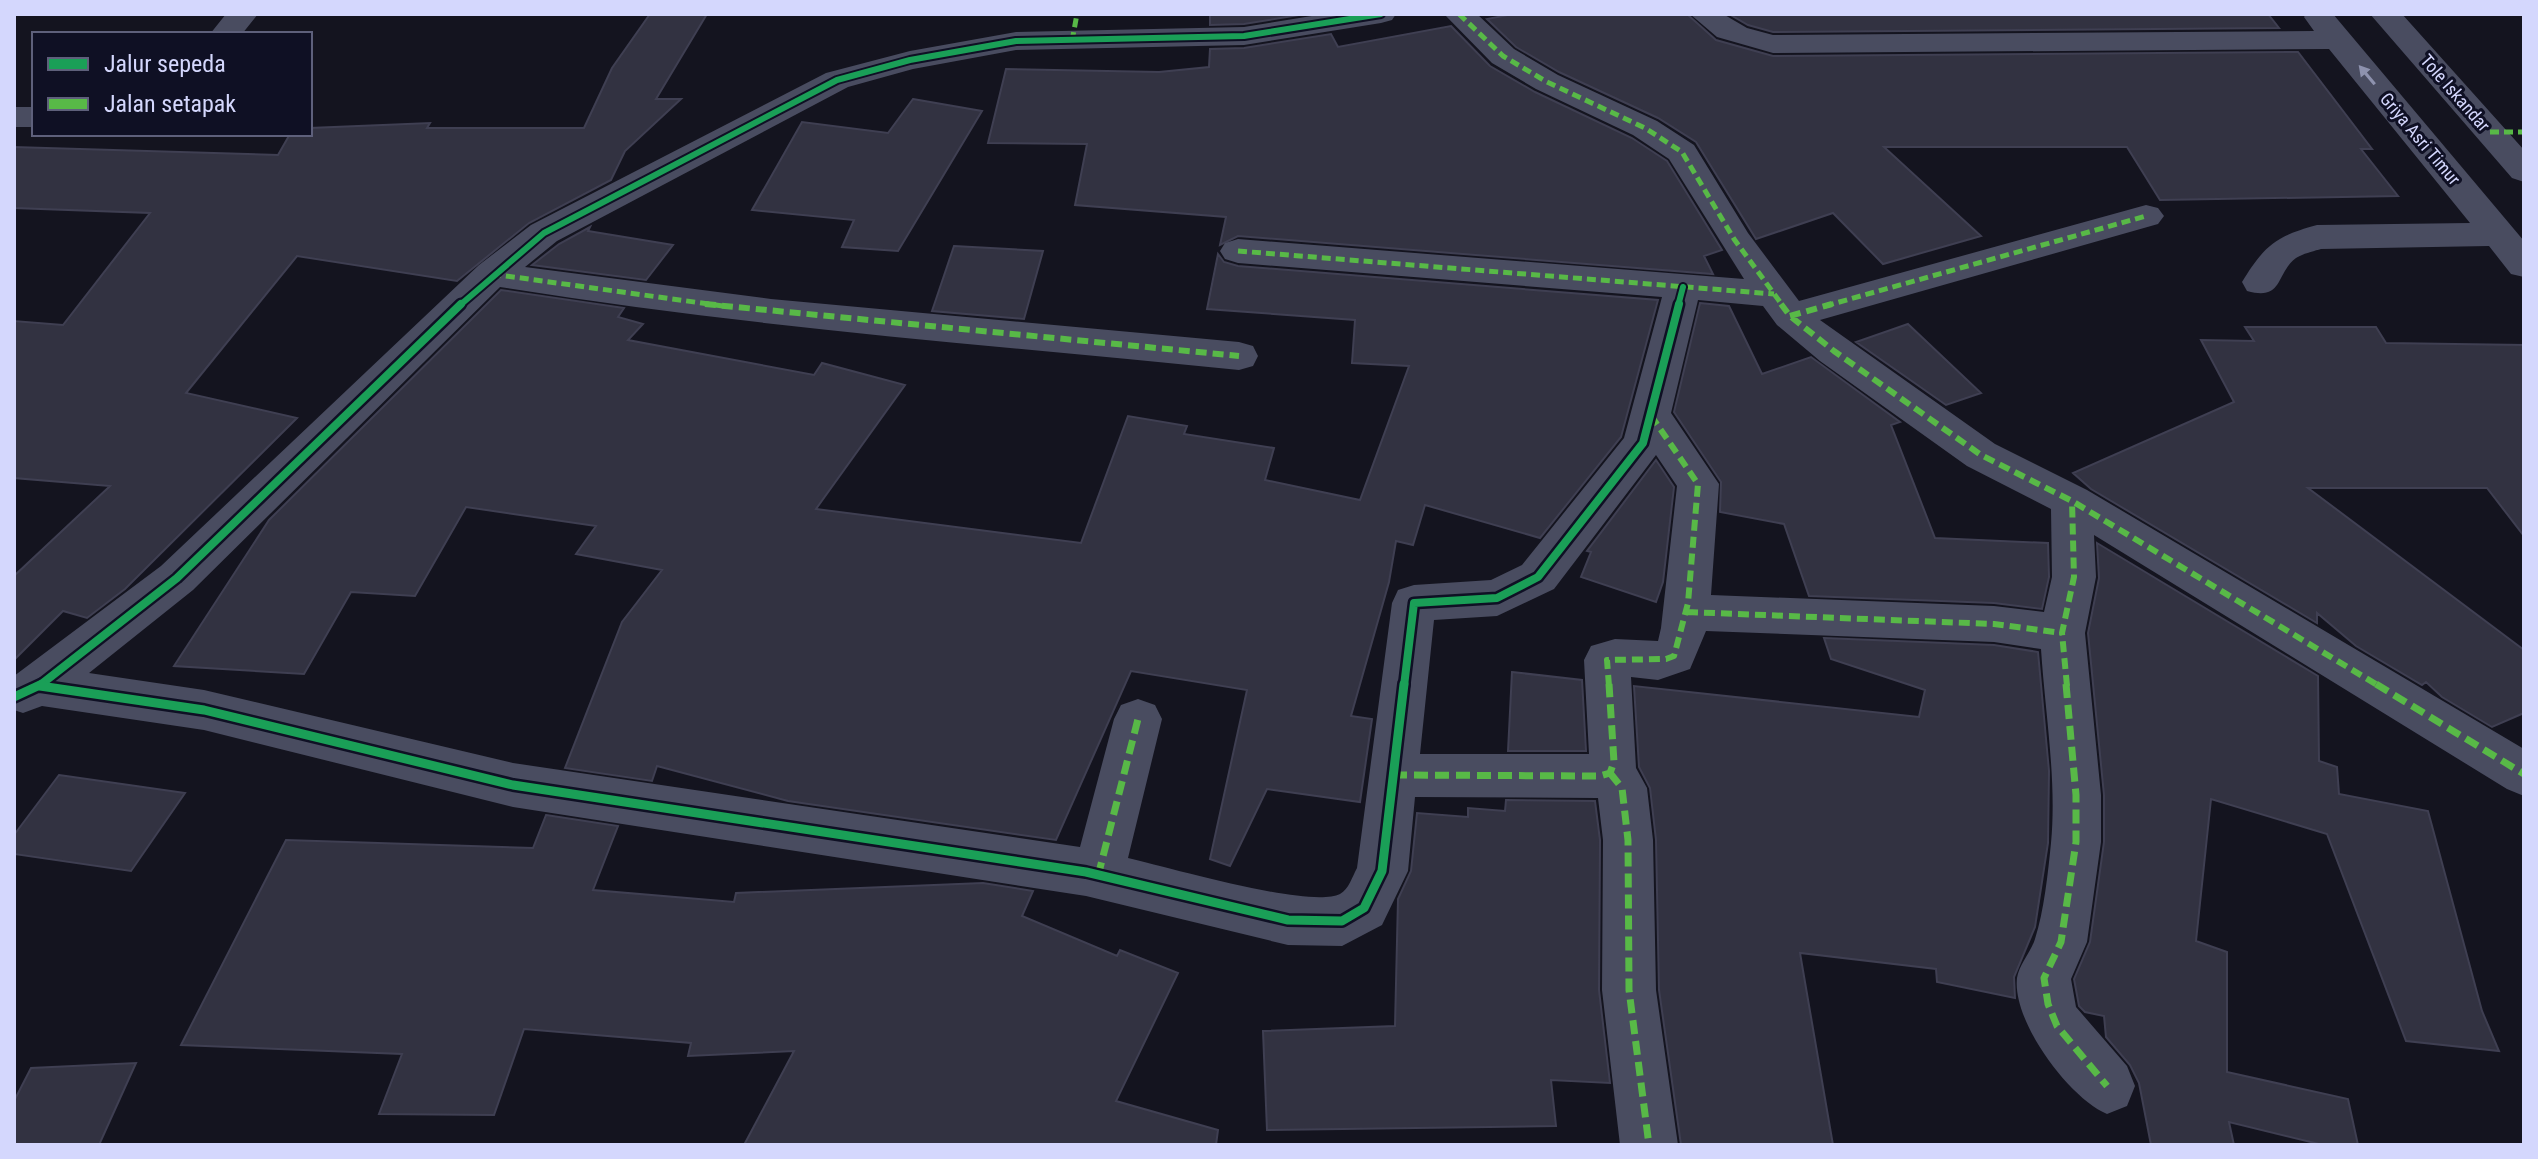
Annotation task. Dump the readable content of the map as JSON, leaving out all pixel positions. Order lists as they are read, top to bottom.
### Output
{
  "streets": {
    "street": ["Tole Iskandar", "Griya Asri Timur"]
  },
  "one_way": ["Griya Asri Timur"],
  "legend": ["Jalur sepeda", "Jalan setapak"]
}
